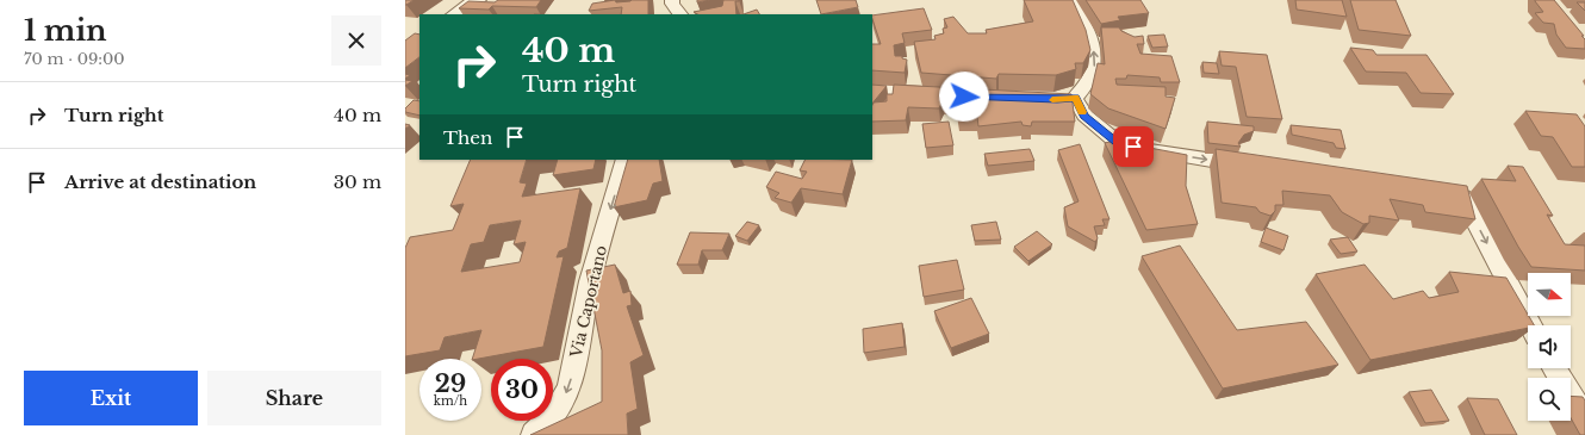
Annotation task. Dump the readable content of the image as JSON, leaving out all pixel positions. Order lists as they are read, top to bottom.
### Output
{
  "streets": {
    "street": ["Via Caportano"]
  },
  "one_way": ["Via Caportano"],
  "north": "right",
  "page": {
    "heading": ["1 min", "70 m · 09:00"],
    "turn": ["40 m", "Turn right"],
    "list": [
      {
        "name": "Turn right",
        "value": "40 m"
      },
      {
        "name": "Arrive at destination",
        "value": "30 m"
      }
    ],
    "then": "Then",
    "speed": "29 km/h",
    "limit": "30",
    "buttons": ["Exit", "Share"]
  }
}
